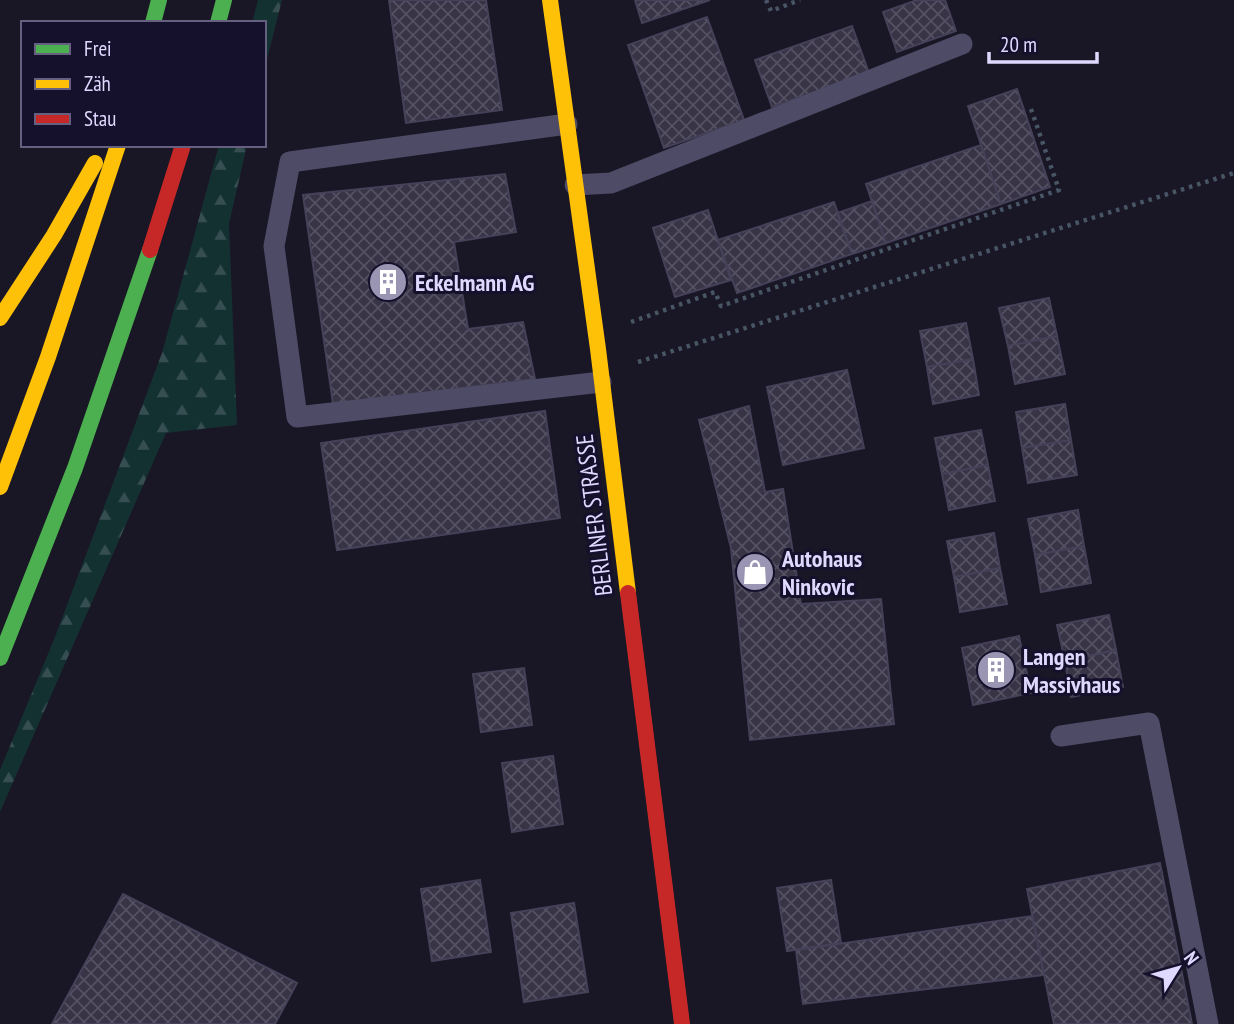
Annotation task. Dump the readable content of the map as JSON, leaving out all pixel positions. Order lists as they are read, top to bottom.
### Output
{
  "streets": {
    "main road": ["BERLINER STRASSE"]
  },
  "places": {
    "building": ["Eckelmann AG", "Langen Massivhaus"],
    "shop": ["Autohaus Ninkovic"]
  },
  "legend": ["Frei", "Zäh", "Stau"],
  "scale_bar": "20 m",
  "north": "top right"
}
